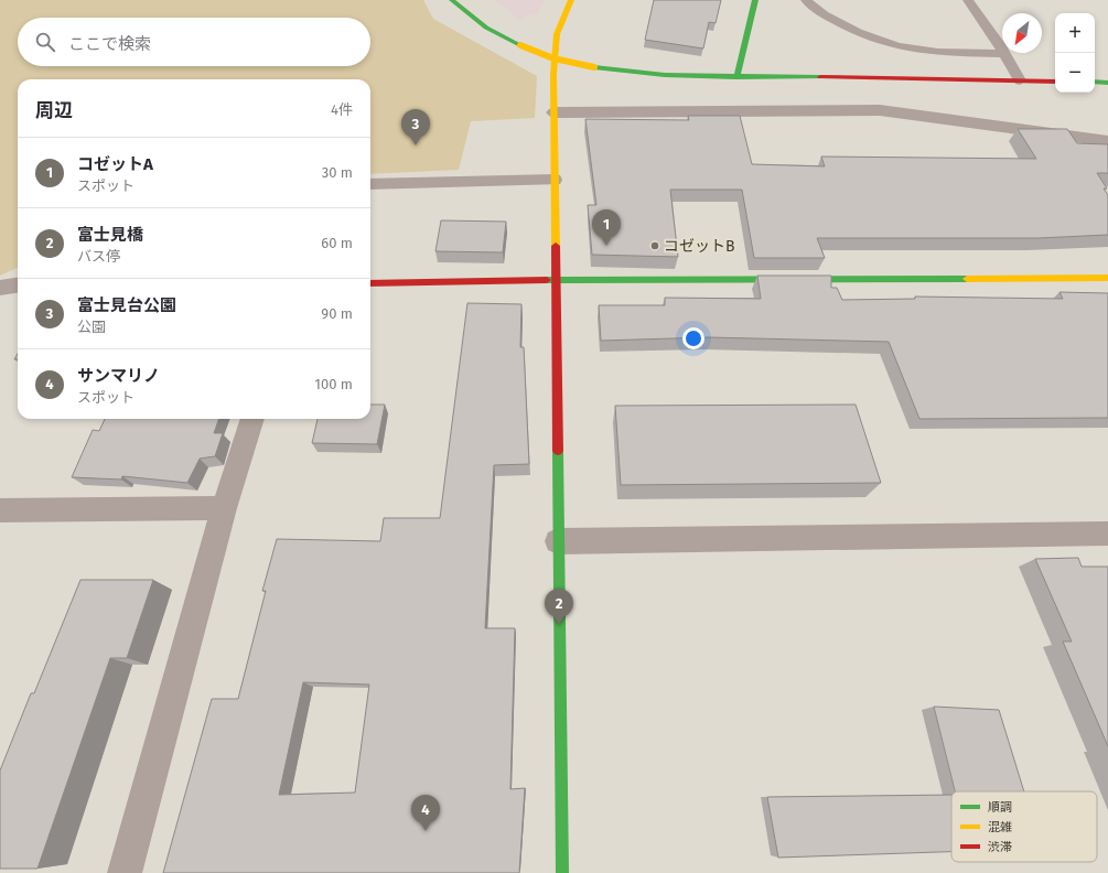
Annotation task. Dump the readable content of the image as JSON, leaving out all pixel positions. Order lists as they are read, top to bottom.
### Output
{
  "places": ["コゼットB"],
  "legend": ["順調", "混雑", "渋滞"],
  "north": "bottom left",
  "page": {
    "map_buttons": ["+", "−"],
    "search": "ここで検索",
    "heading": ["周辺", "4件"],
    "pins": [
      "3",
      "1",
      "2",
      "4"
    ],
    "list": [
      {
        "mark": "1",
        "name": "コゼットA",
        "note": "スポット",
        "value": "30 m"
      },
      {
        "mark": "2",
        "name": "富士見橋",
        "note": "バス停",
        "value": "60 m"
      },
      {
        "mark": "3",
        "name": "富士見台公園",
        "note": "公園",
        "value": "90 m"
      },
      {
        "mark": "4",
        "name": "サンマリノ",
        "note": "スポット",
        "value": "100 m"
      }
    ]
  }
}
